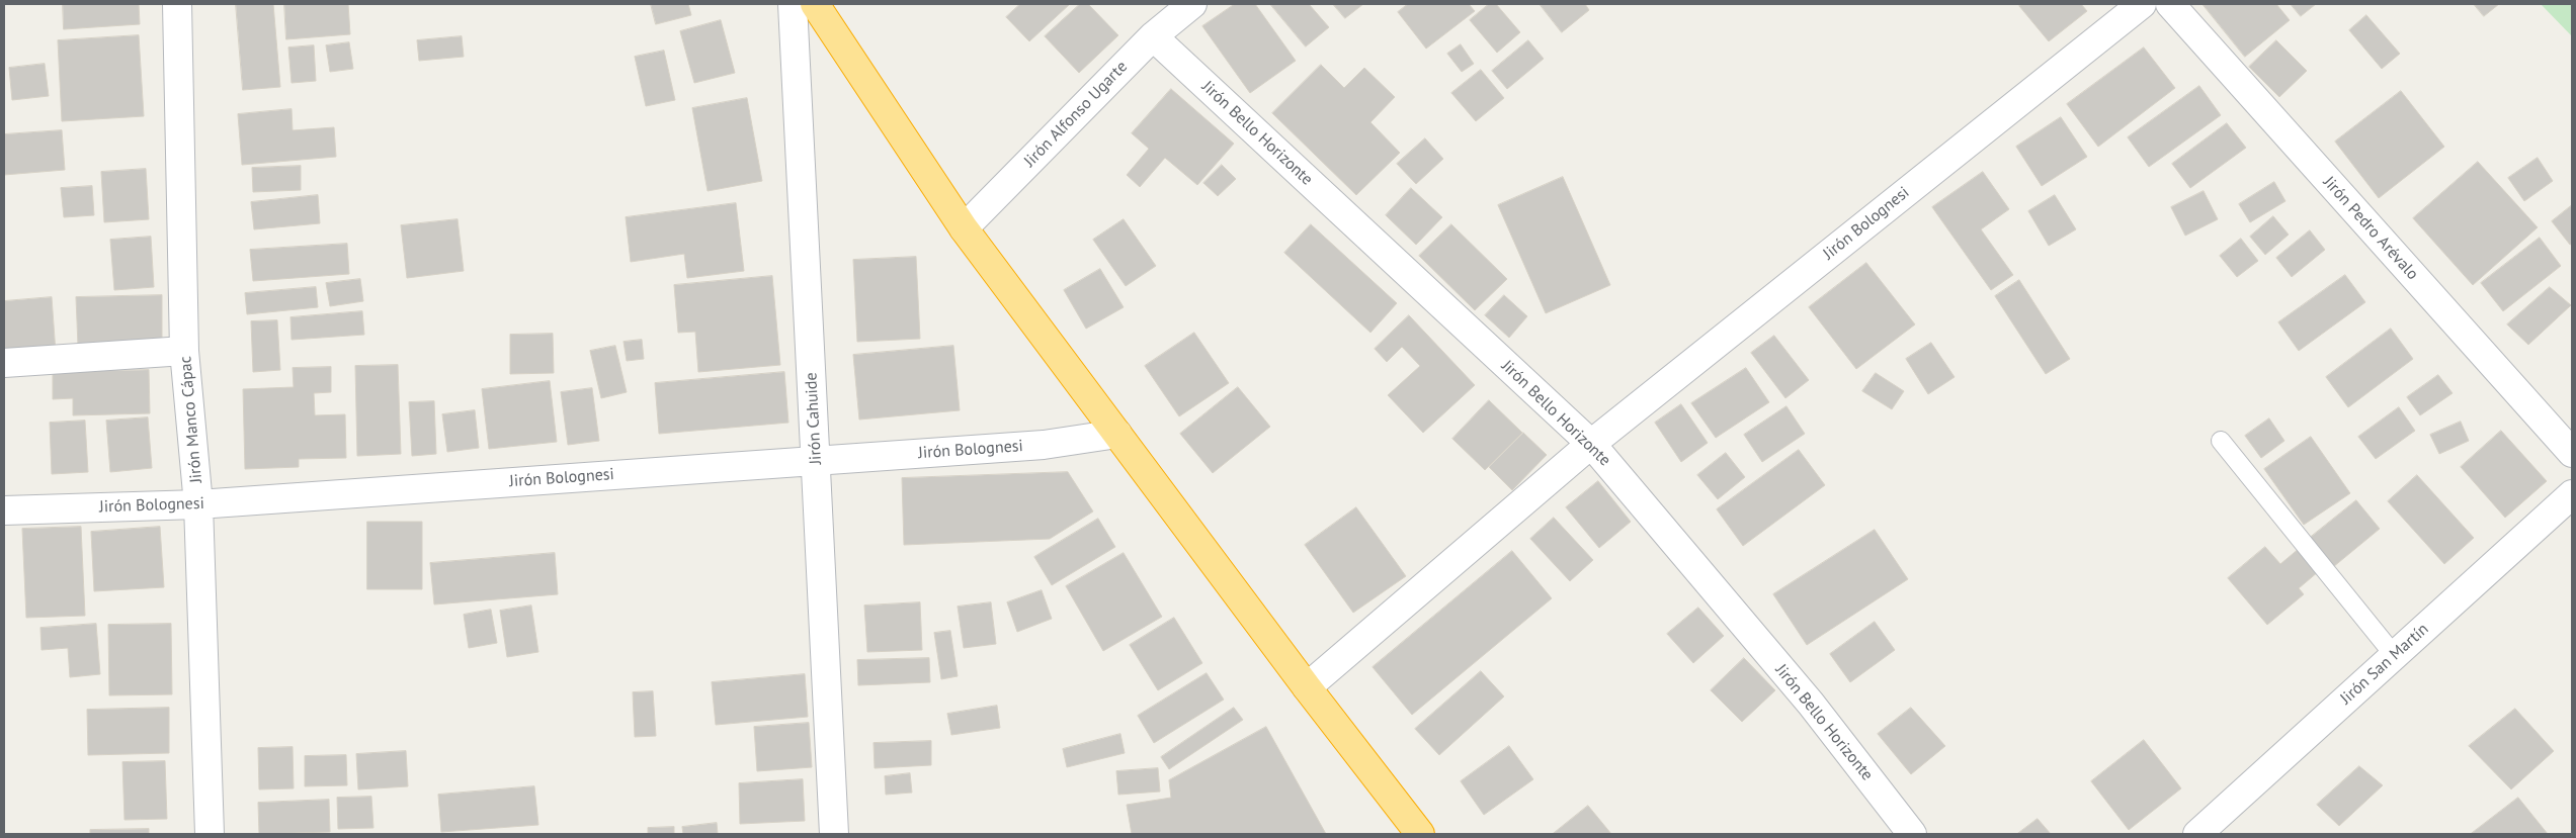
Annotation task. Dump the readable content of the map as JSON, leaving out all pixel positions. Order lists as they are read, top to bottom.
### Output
{
  "streets": {
    "street": [
      "Jirón Alfonso Ugarte",
      "Jirón Bello Horizonte",
      "Jirón Bolognesi",
      "Jirón Pedro Arévalo",
      "Jirón Cahuide",
      "Jirón Manco Cápac",
      "Jirón San Martín"
    ]
  },
  "crossings": [
    ["Jirón Alfonso Ugarte", "Jirón Bello Horizonte"],
    ["Jirón Bello Horizonte", "Jirón Bolognesi"],
    ["Jirón Bolognesi", "Jirón Cahuide"],
    ["Jirón Bolognesi", "Jirón Manco Cápac"]
  ]
}
